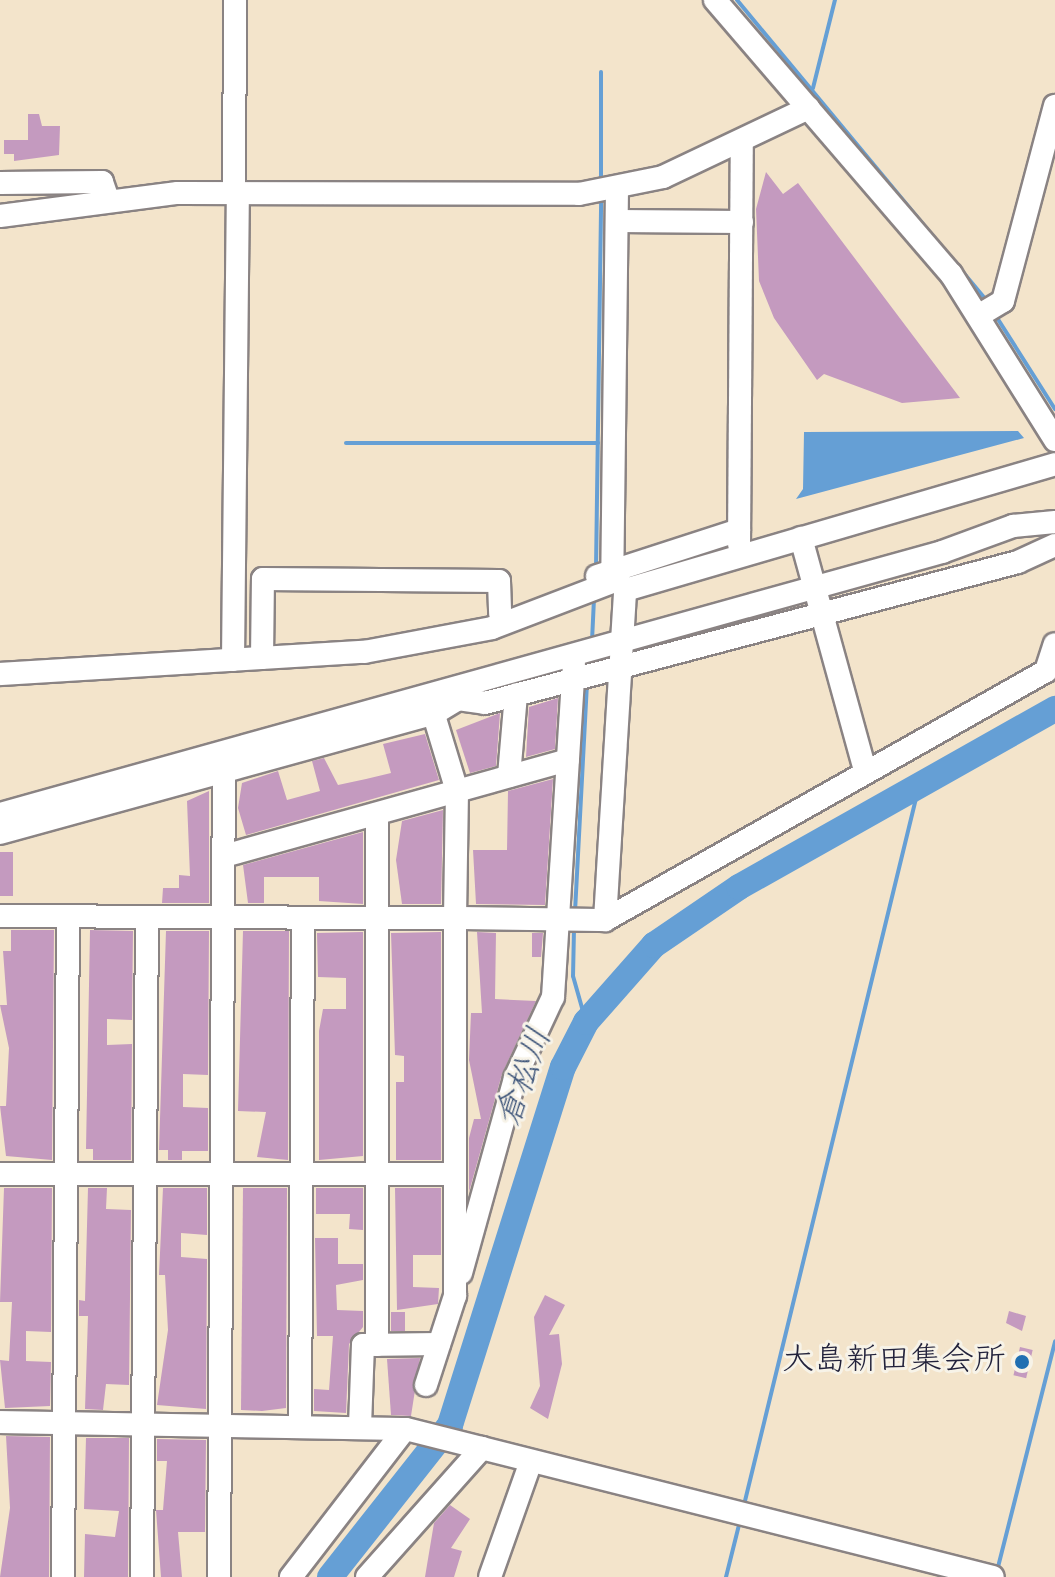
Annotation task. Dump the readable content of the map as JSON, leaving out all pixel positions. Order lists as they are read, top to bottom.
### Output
{
  "water": ["倉松川"],
  "places": ["大島新田集会所"]
}
